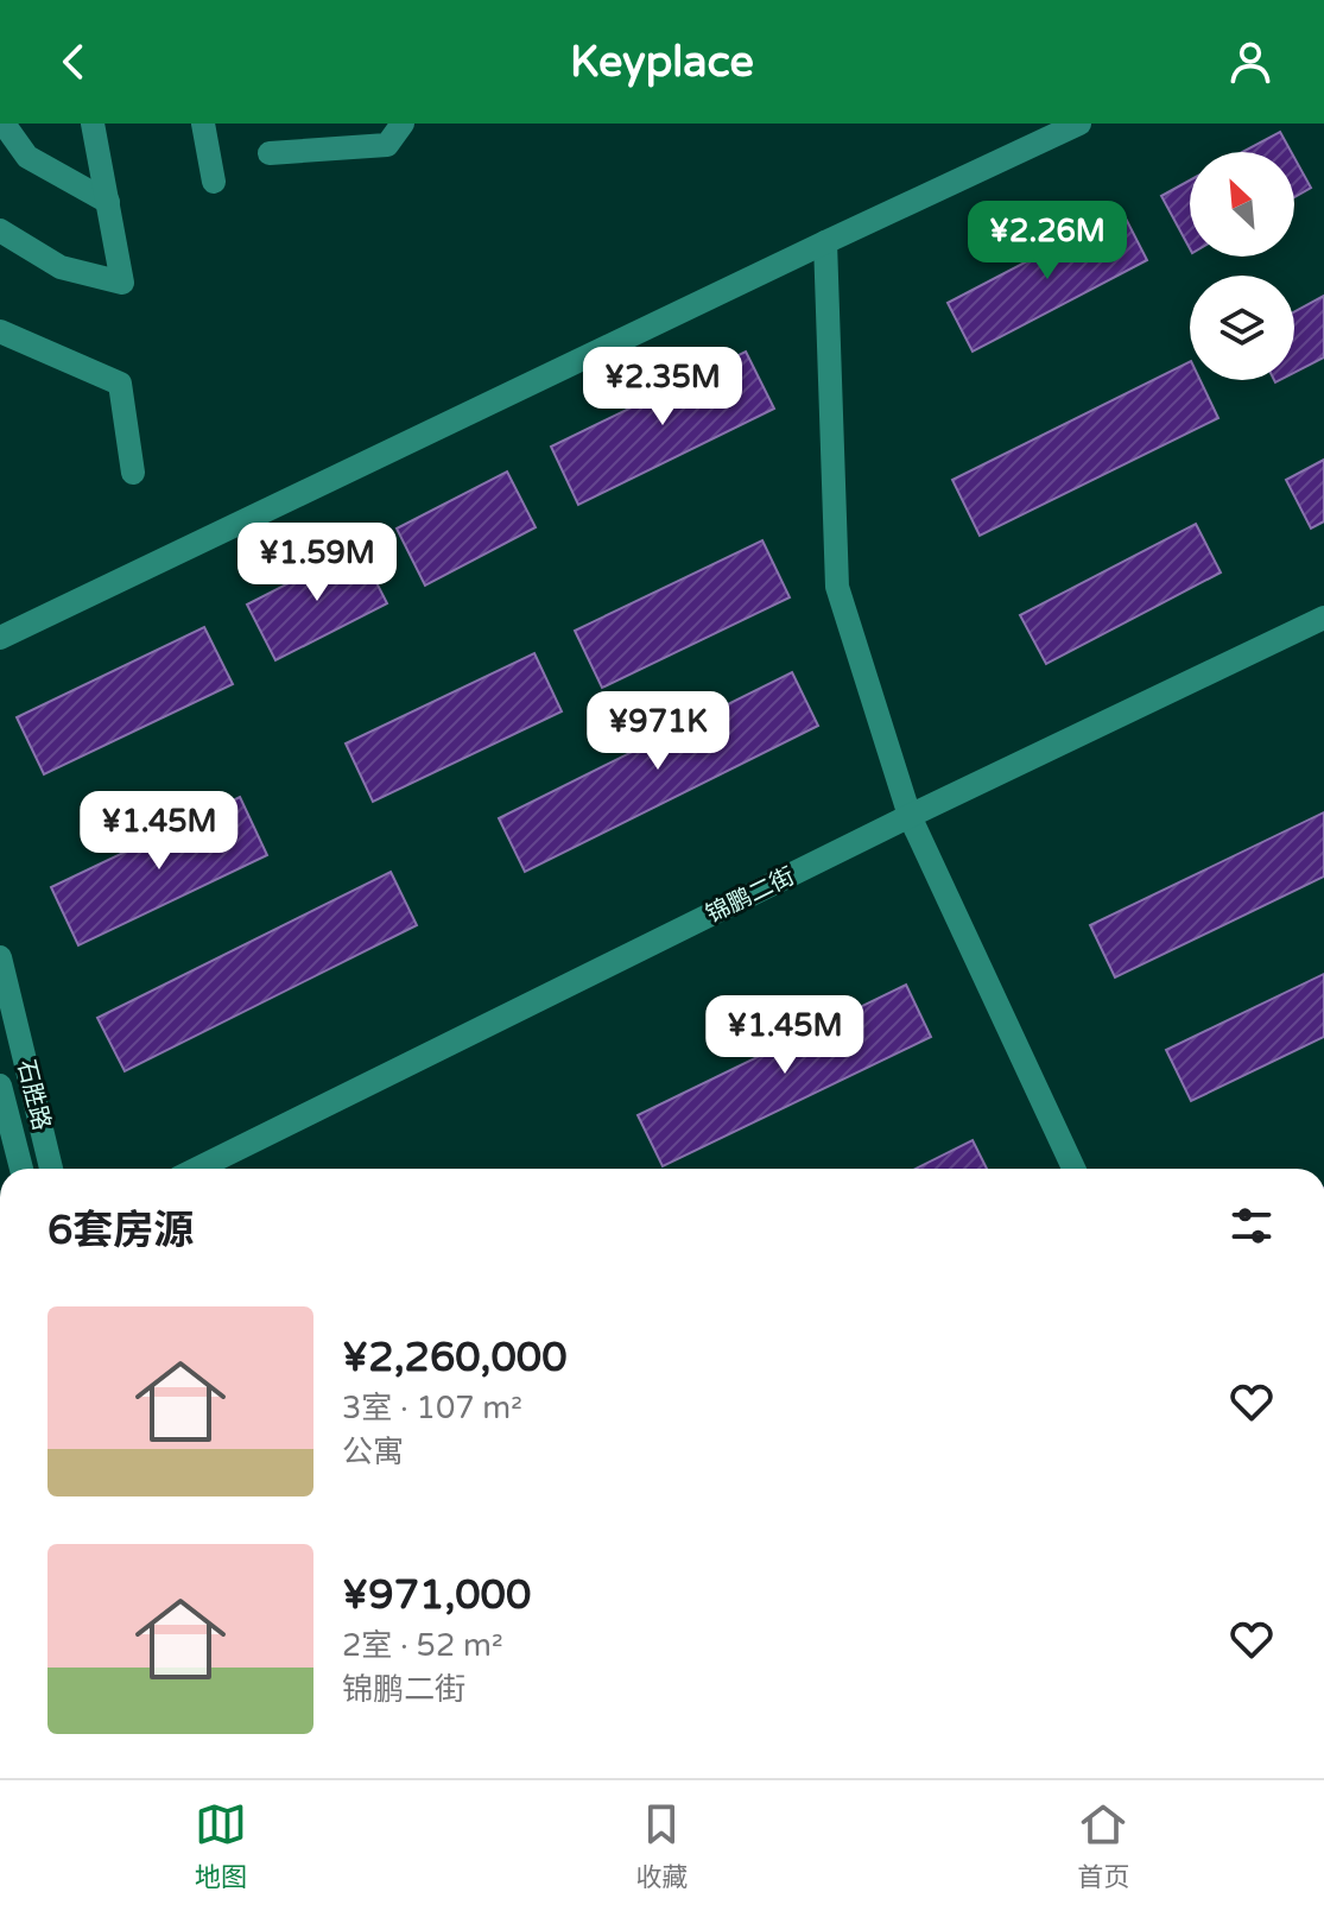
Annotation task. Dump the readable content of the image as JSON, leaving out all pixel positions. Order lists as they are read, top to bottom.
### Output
{
  "streets": {
    "street": ["锦鹏二街", "石胜路"]
  },
  "north": "top left",
  "page": {
    "header": "Keyplace",
    "price": [
      "¥2.26M",
      "¥2.35M",
      "¥1.59M",
      "¥971K",
      "¥1.45M",
      "¥1.45M"
    ],
    "heading": "6套房源",
    "list": [
      {
        "name": "¥2,260,000",
        "note": "3室 · 107 m² · 公寓"
      },
      {
        "name": "¥971,000",
        "note": "2室 · 52 m² · 锦鹏二街"
      }
    ],
    "tabs": ["地图", "收藏", "首页"]
  }
}
